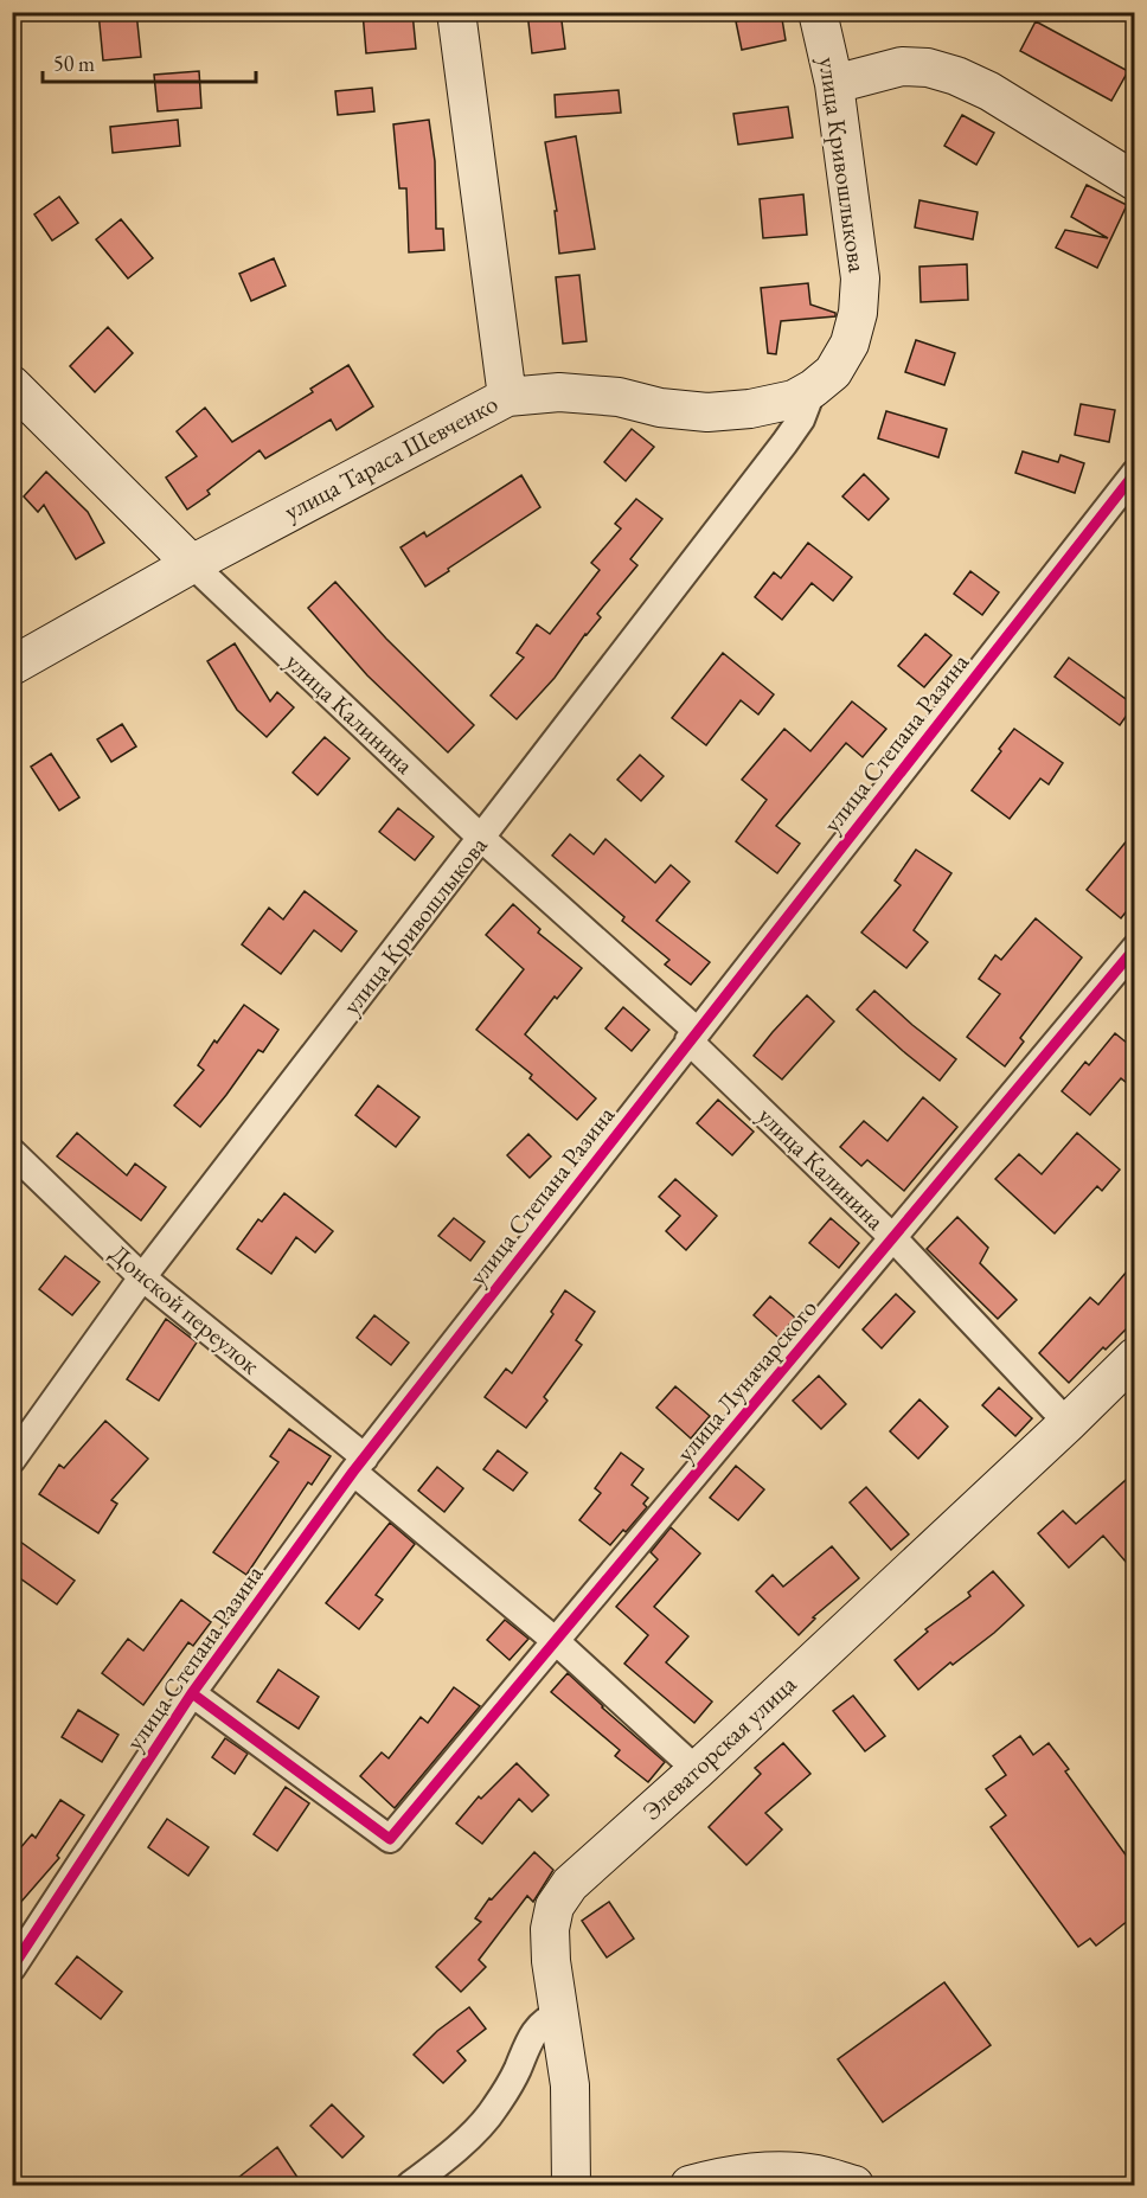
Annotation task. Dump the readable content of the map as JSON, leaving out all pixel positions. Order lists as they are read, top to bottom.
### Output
{
  "streets": {
    "street": [
      "улица Кривошлыкова",
      "улица Тараса Шевченко",
      "улица Калинина",
      "улица Степана Разина",
      "Донской переулок",
      "улица Луначарского",
      "Элеваторская улица"
    ]
  },
  "crossings": [
    ["улица Кривошлыкова", "улица Тараса Шевченко"],
    ["улица Кривошлыкова", "улица Калинина"],
    ["улица Кривошлыкова", "Донской переулок"],
    ["улица Тараса Шевченко", "улица Калинина"],
    ["улица Калинина", "улица Степана Разина"],
    ["улица Калинина", "улица Луначарского"],
    ["улица Калинина", "Элеваторская улица"],
    ["улица Степана Разина", "Донской переулок"],
    ["улица Степана Разина", "улица Луначарского"],
    ["Донской переулок", "улица Луначарского"],
    ["Донской переулок", "Элеваторская улица"]
  ],
  "scale_bar": "50 m"
}
